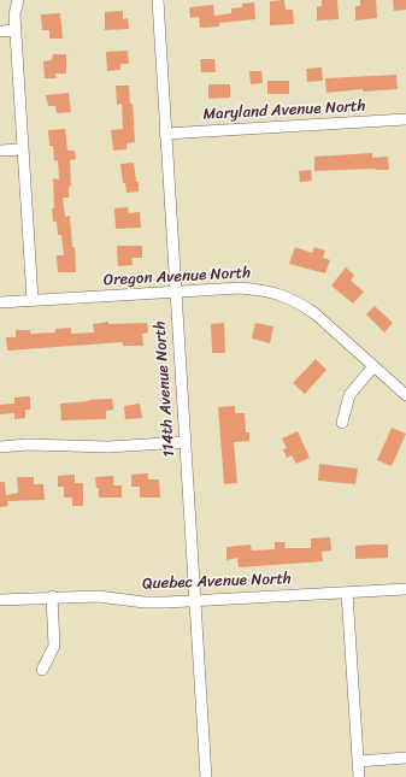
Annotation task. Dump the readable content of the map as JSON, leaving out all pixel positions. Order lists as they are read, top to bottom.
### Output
{
  "streets": {
    "street": [
      "Maryland Avenue North",
      "Oregon Avenue North",
      "114th Avenue North",
      "Quebec Avenue North"
    ]
  },
  "crossings": [
    ["Maryland Avenue North", "114th Avenue North"],
    ["Oregon Avenue North", "114th Avenue North"],
    ["114th Avenue North", "Quebec Avenue North"]
  ]
}
